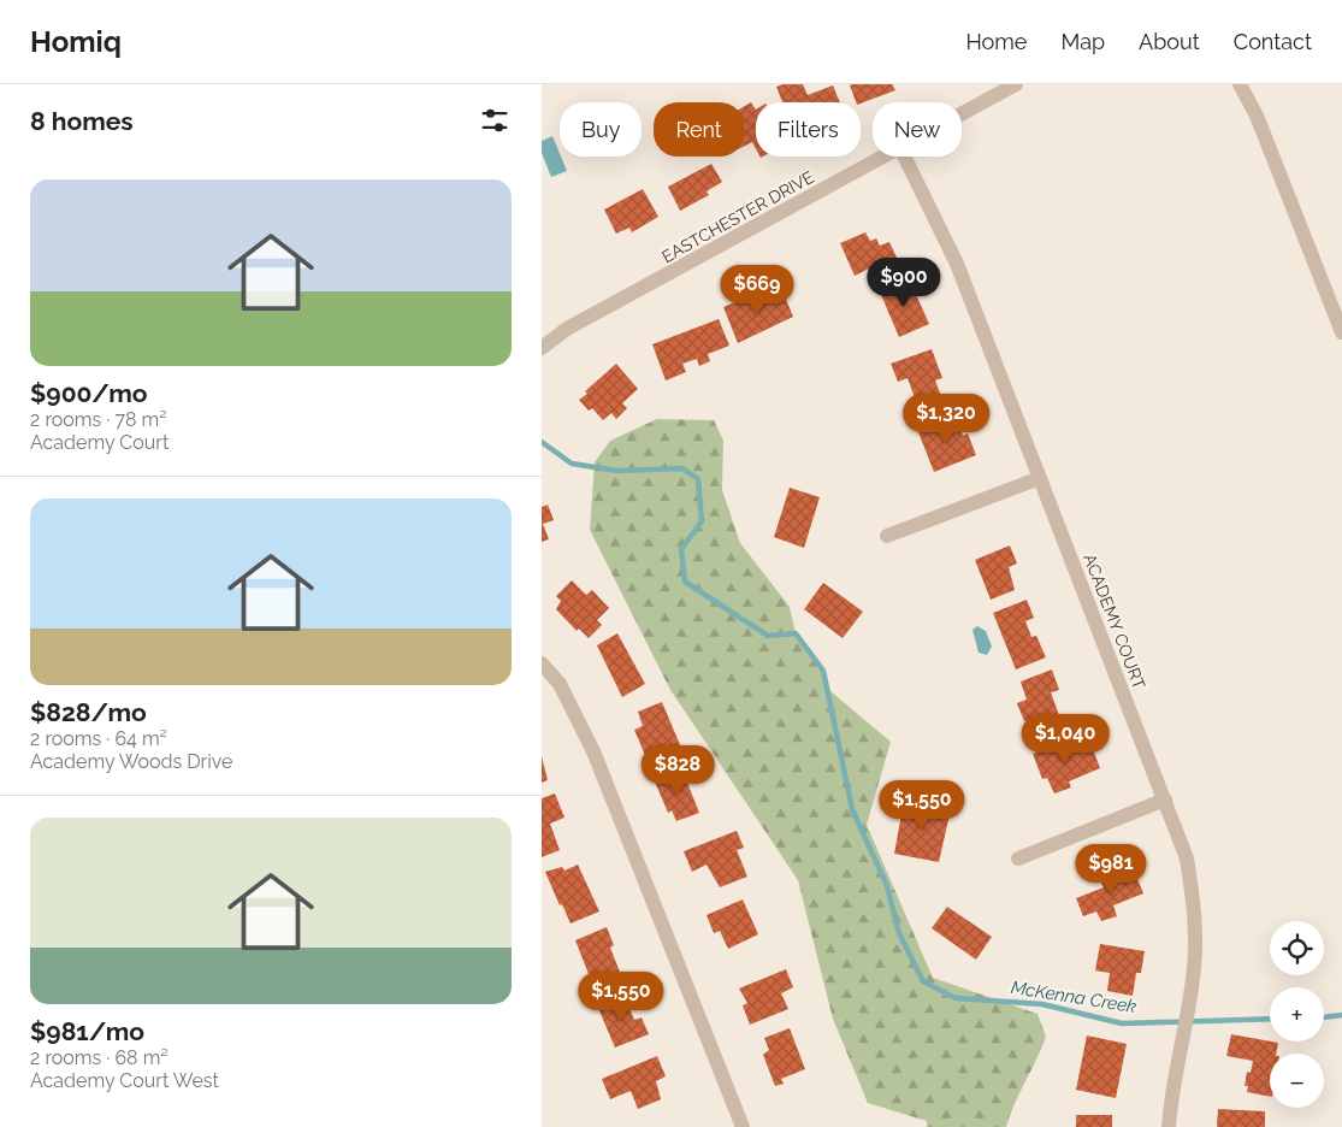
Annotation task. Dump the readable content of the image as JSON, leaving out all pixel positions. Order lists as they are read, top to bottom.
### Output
{
  "streets": {
    "street": ["EASTCHESTER DRIVE", "ACADEMY COURT"]
  },
  "water": ["McKenna Creek"],
  "page": {
    "header": "Homiq",
    "nav": [
      "Home",
      "Map",
      "About",
      "Contact"
    ],
    "heading": "8 homes",
    "chip": [
      "Buy",
      "Rent",
      "Filters",
      "New"
    ],
    "list": [
      {
        "name": "$900/mo",
        "note": "2 rooms · 78 m² · Academy Court"
      },
      {
        "name": "$828/mo",
        "note": "2 rooms · 64 m² · Academy Woods Drive"
      },
      {
        "name": "$981/mo",
        "note": "2 rooms · 68 m² · Academy Court West"
      }
    ],
    "price": [
      "$900",
      "$669",
      "$1,320",
      "$1,040",
      "$828",
      "$1,550",
      "$981",
      "$1,550"
    ],
    "map_buttons": ["+", "−"]
  }
}
